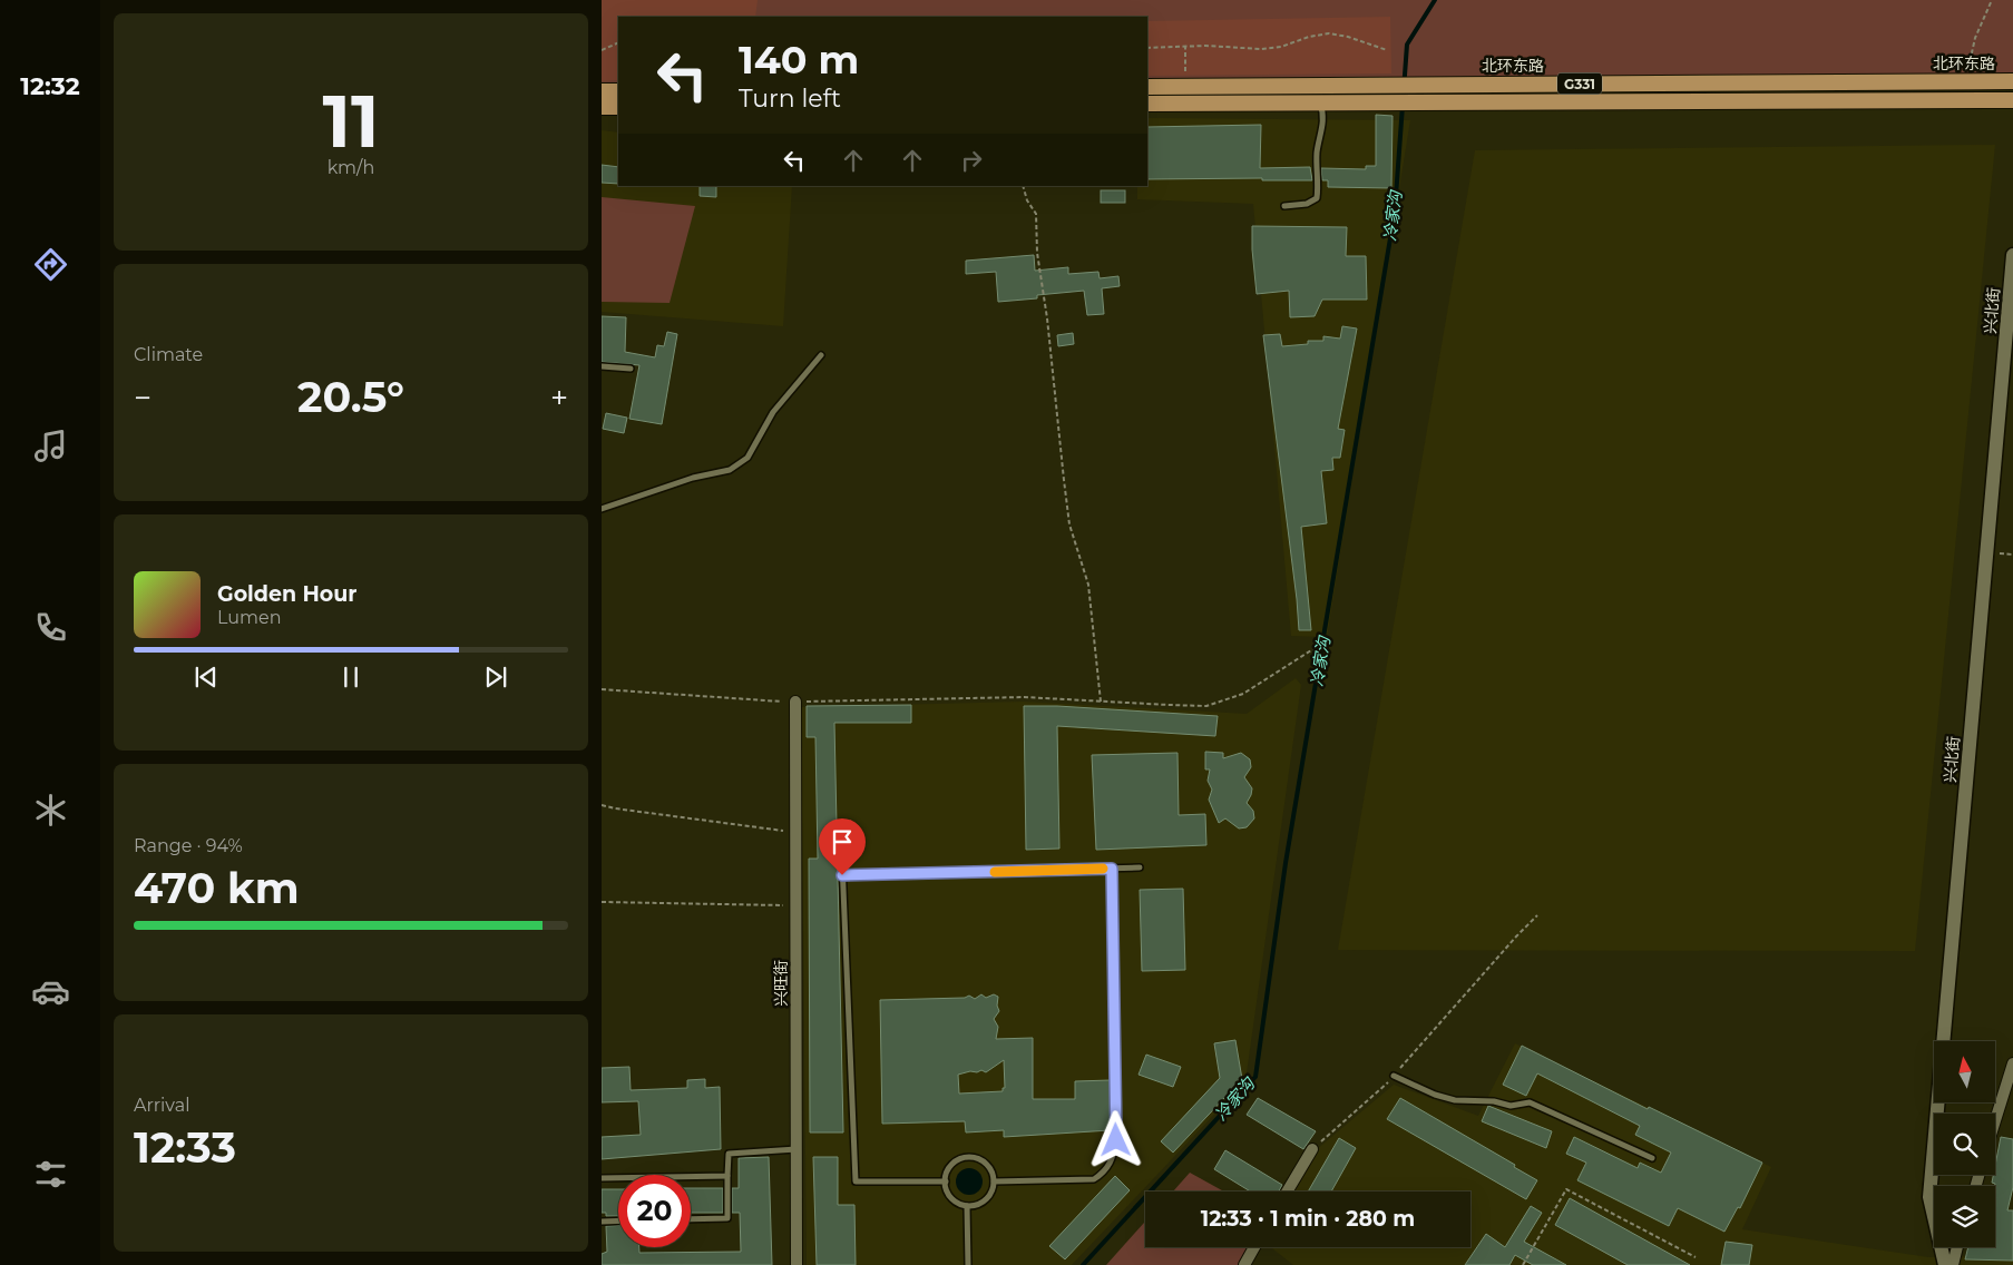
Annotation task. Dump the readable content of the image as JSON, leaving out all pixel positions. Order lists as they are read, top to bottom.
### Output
{
  "streets": {
    "highway": ["北环东路", "G331"],
    "street": ["兴北街", "兴旺街"]
  },
  "water": ["冷家沟"],
  "north": "top",
  "page": {
    "tabs": "12:32",
    "tile": [
      ["11", "km/h"],
      "Climate",
      ["Range · 94%", "470 km"],
      ["Arrival", "12:33"]
    ],
    "turn": ["140 m", "Turn left"],
    "heat": ["−", "20.5°", "+"],
    "song": ["Golden Hour", "Lumen"],
    "limit": "20",
    "trip": "12:33 · 1 min · 280 m"
  }
}
